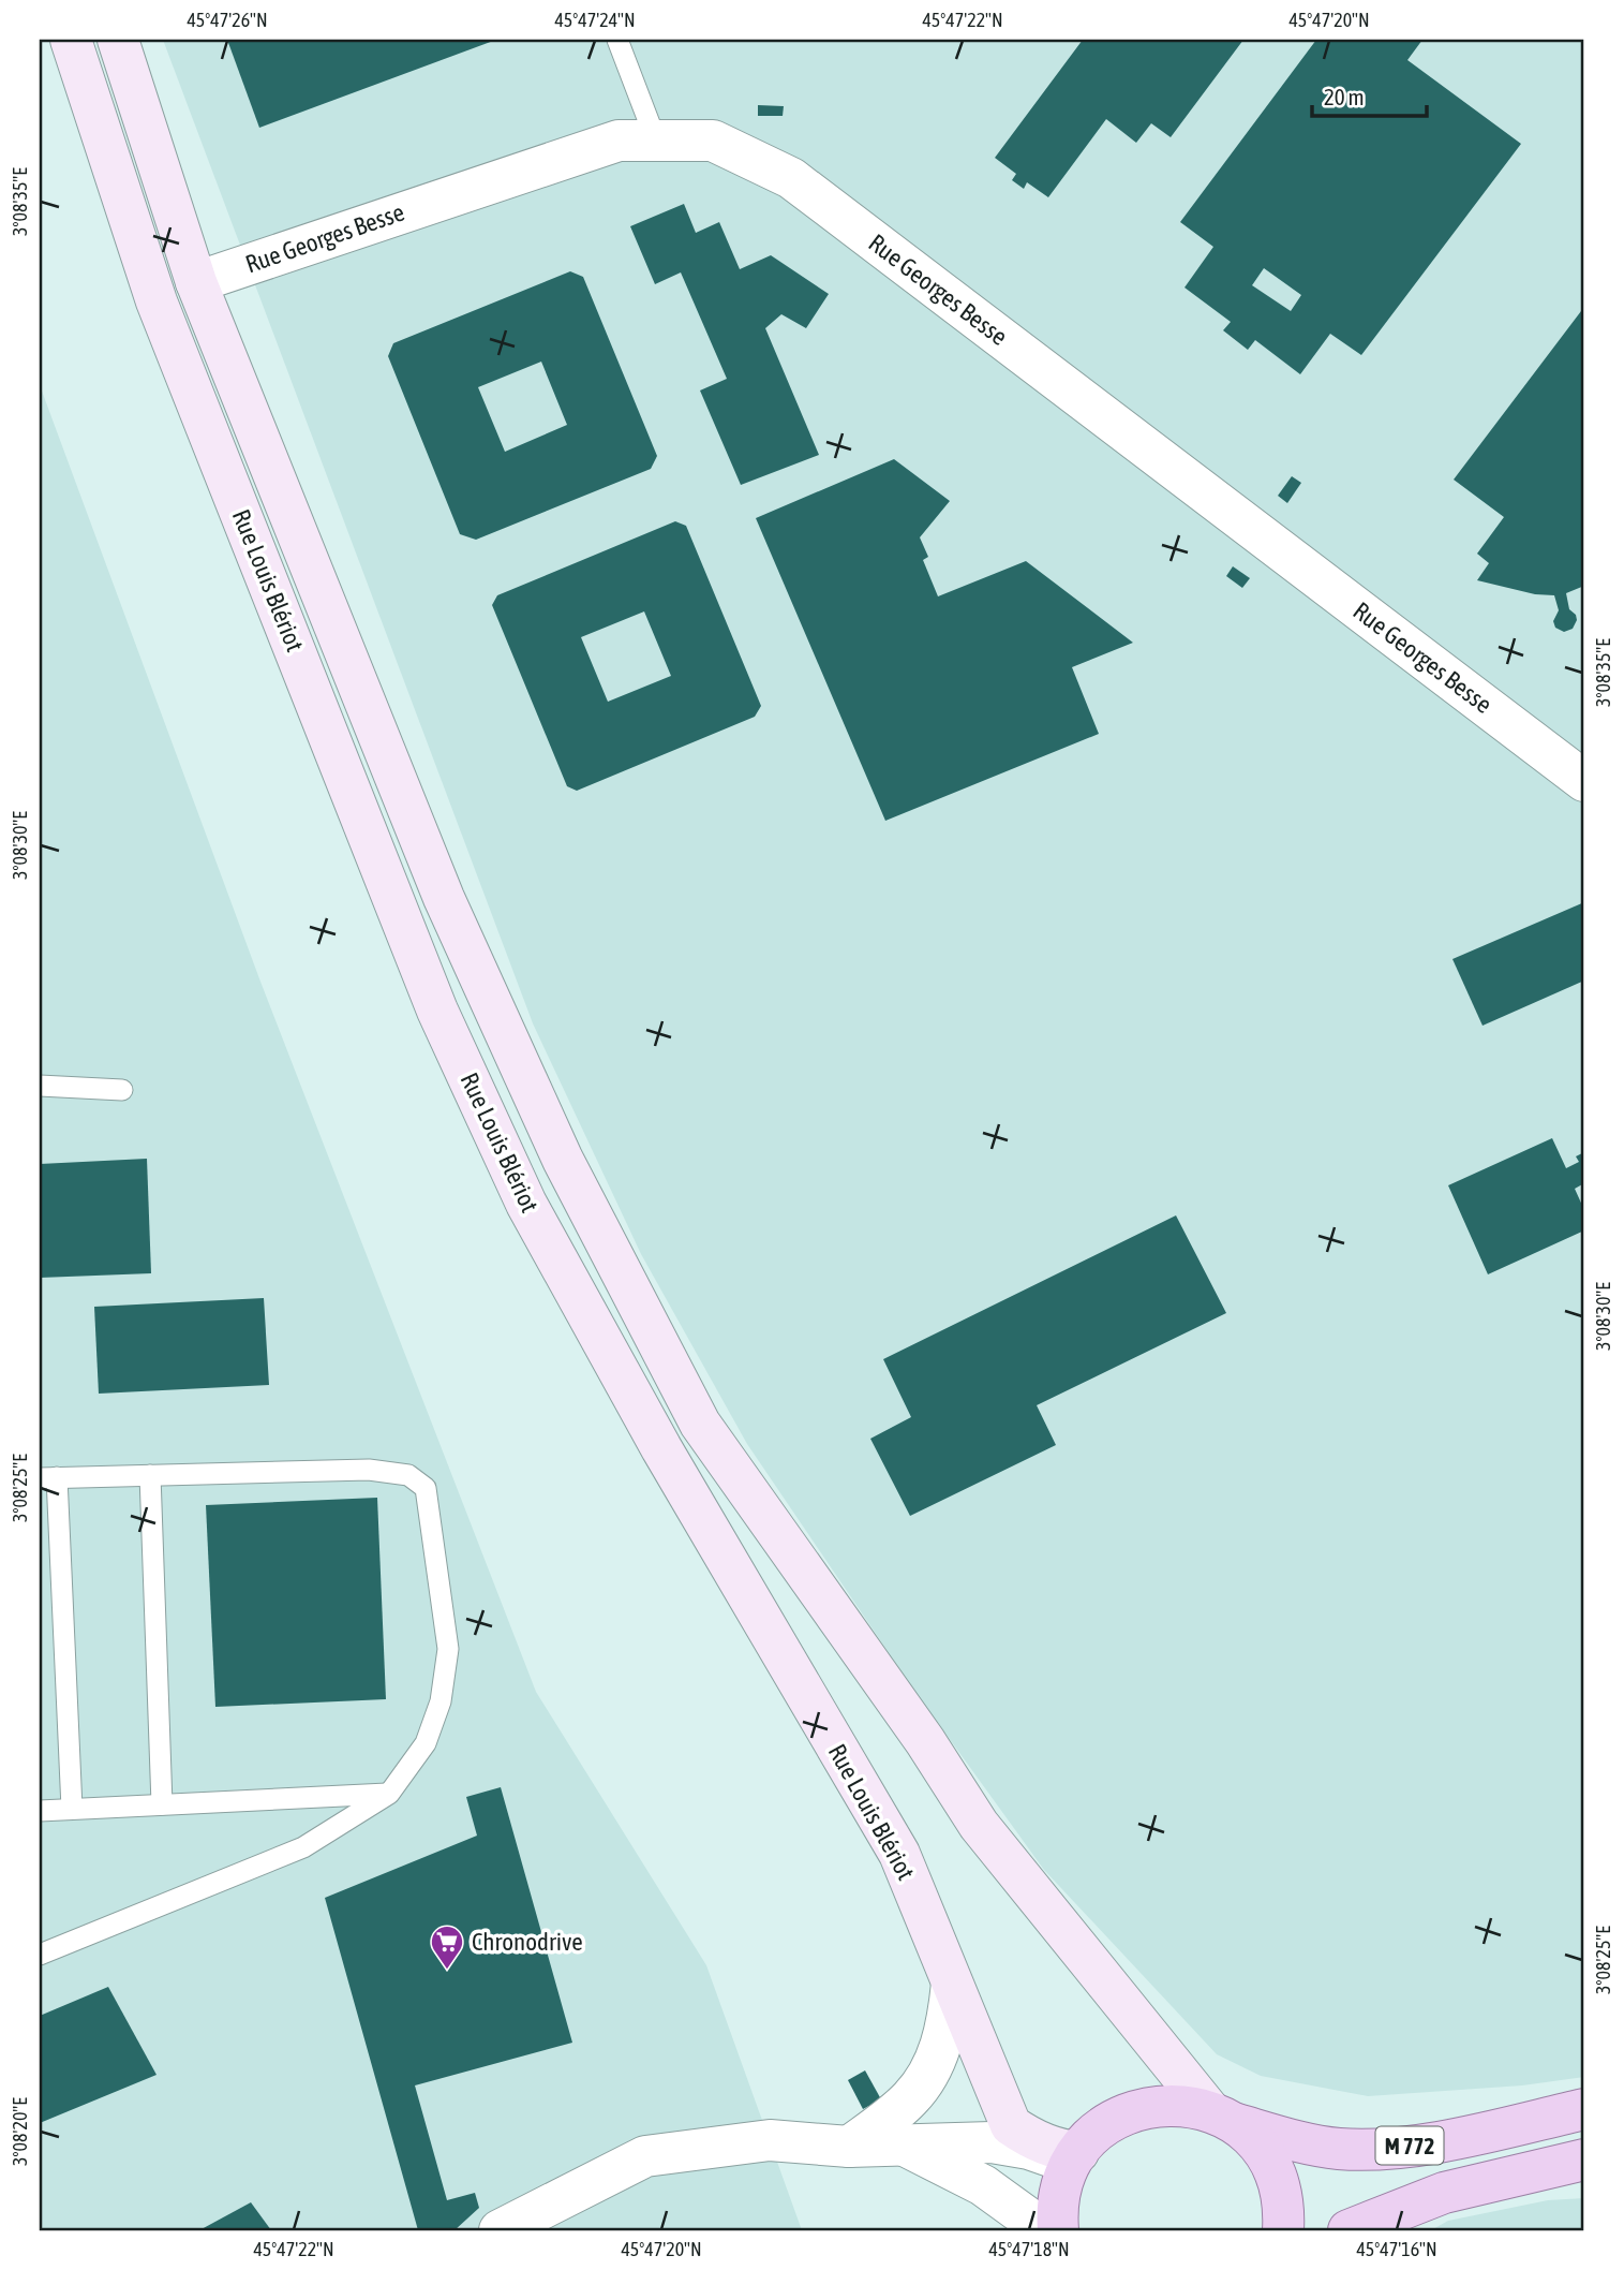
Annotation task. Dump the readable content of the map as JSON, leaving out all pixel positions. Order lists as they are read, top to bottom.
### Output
{
  "streets": {
    "main road": ["Rue Louis Blériot", "M 772"],
    "street": ["Rue Georges Besse"]
  },
  "crossings": [
    ["Rue Georges Besse", "Rue Louis Blériot"],
    ["Rue Louis Blériot", "M 772"]
  ],
  "places": {
    "supermarket": ["Chronodrive"]
  },
  "scale_bar": "20 m",
  "coordinates": [
    "45°47'26\"N",
    "45°47'24\"N",
    "45°47'22\"N",
    "45°47'20\"N",
    "3°08'35\"E",
    "3°08'30\"E",
    "3°08'25\"E",
    "3°08'20\"E",
    "45°47'18\"N",
    "45°47'16\"N"
  ]
}
